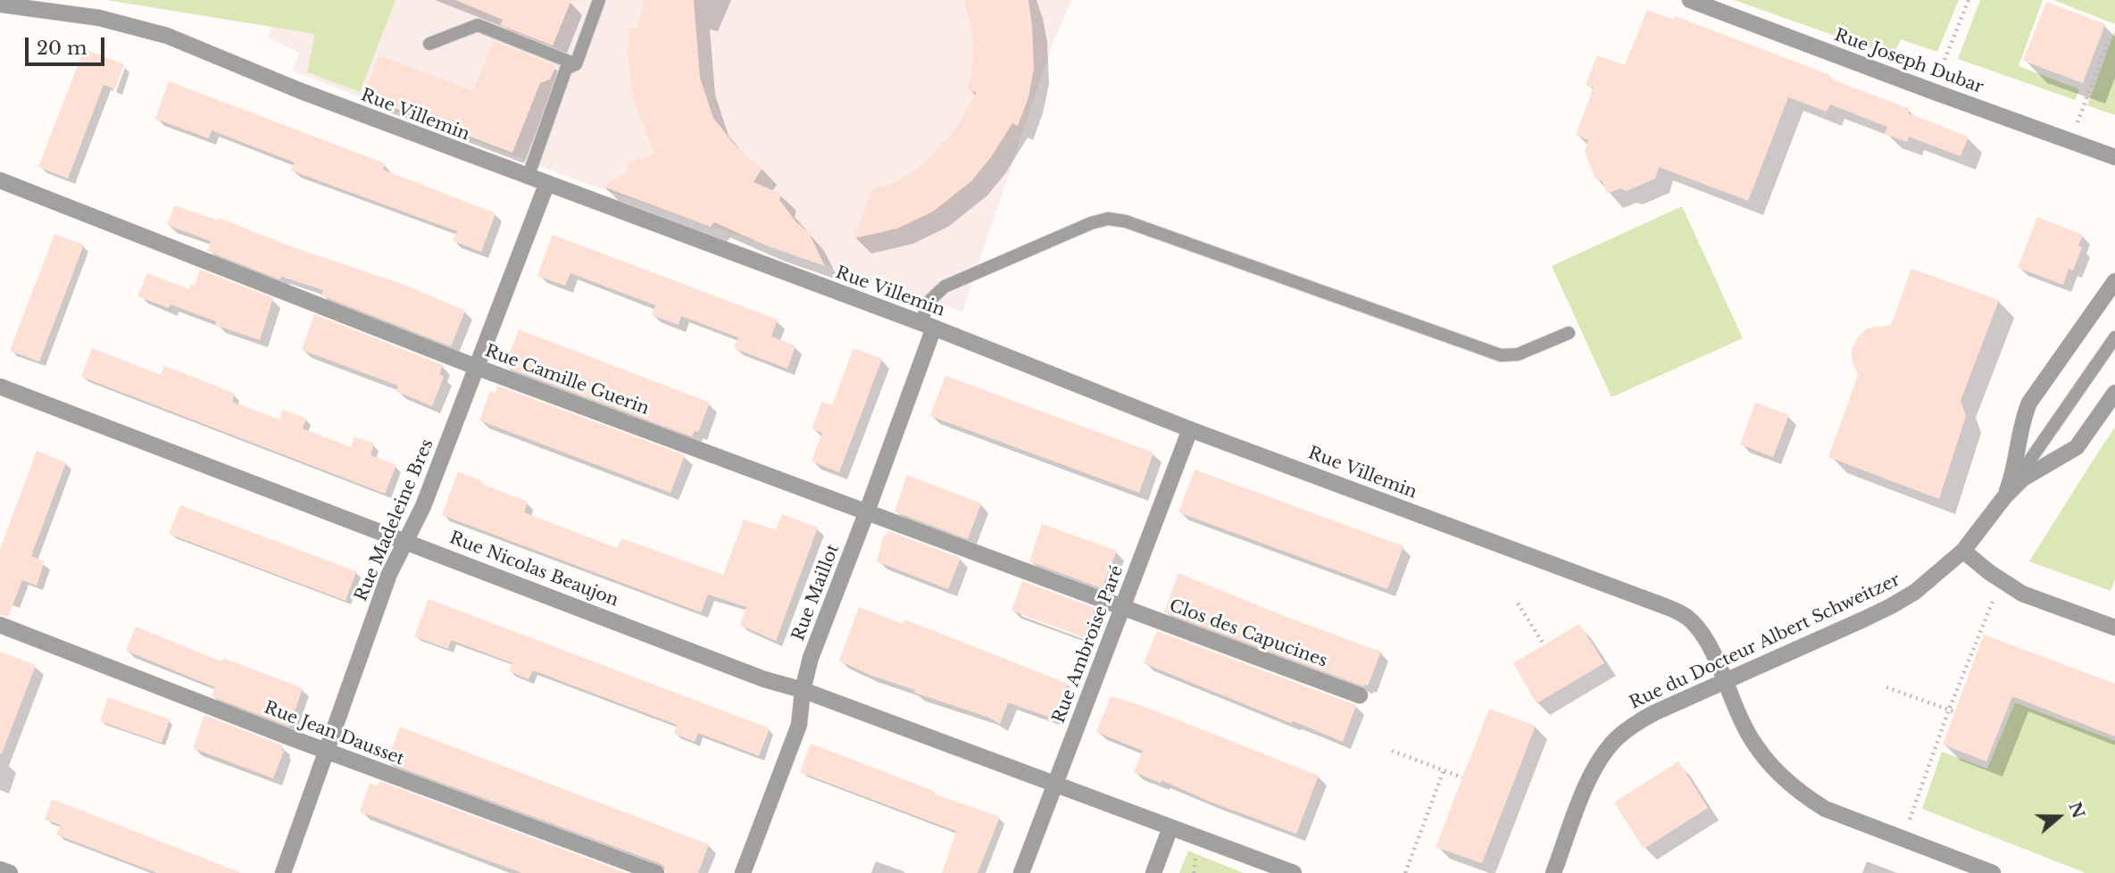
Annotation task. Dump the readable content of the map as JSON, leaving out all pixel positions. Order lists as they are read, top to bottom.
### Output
{
  "streets": {
    "street": [
      "Rue Joseph Dubar",
      "Rue Villemin",
      "Rue Camille Guerin",
      "Rue Madeleine Bres",
      "Rue Nicolas Beaujon",
      "Rue Maillot",
      "Clos des Capucines",
      "Rue du Docteur Albert Schweitzer",
      "Rue Ambroise Paré",
      "Rue Jean Dausset"
    ]
  },
  "crossings": [
    ["Rue Villemin", "Rue Madeleine Bres"],
    ["Rue Villemin", "Rue Maillot"],
    ["Rue Villemin", "Rue du Docteur Albert Schweitzer"],
    ["Rue Villemin", "Rue Ambroise Paré"],
    ["Rue Camille Guerin", "Rue Madeleine Bres"],
    ["Rue Camille Guerin", "Rue Maillot"],
    ["Rue Camille Guerin", "Clos des Capucines"],
    ["Rue Camille Guerin", "Rue Ambroise Paré"],
    ["Rue Madeleine Bres", "Rue Nicolas Beaujon"],
    ["Rue Madeleine Bres", "Rue Jean Dausset"],
    ["Rue Nicolas Beaujon", "Rue Maillot"],
    ["Rue Nicolas Beaujon", "Rue Ambroise Paré"],
    ["Clos des Capucines", "Rue Ambroise Paré"]
  ],
  "scale_bar": "20 m",
  "north": "right"
}
